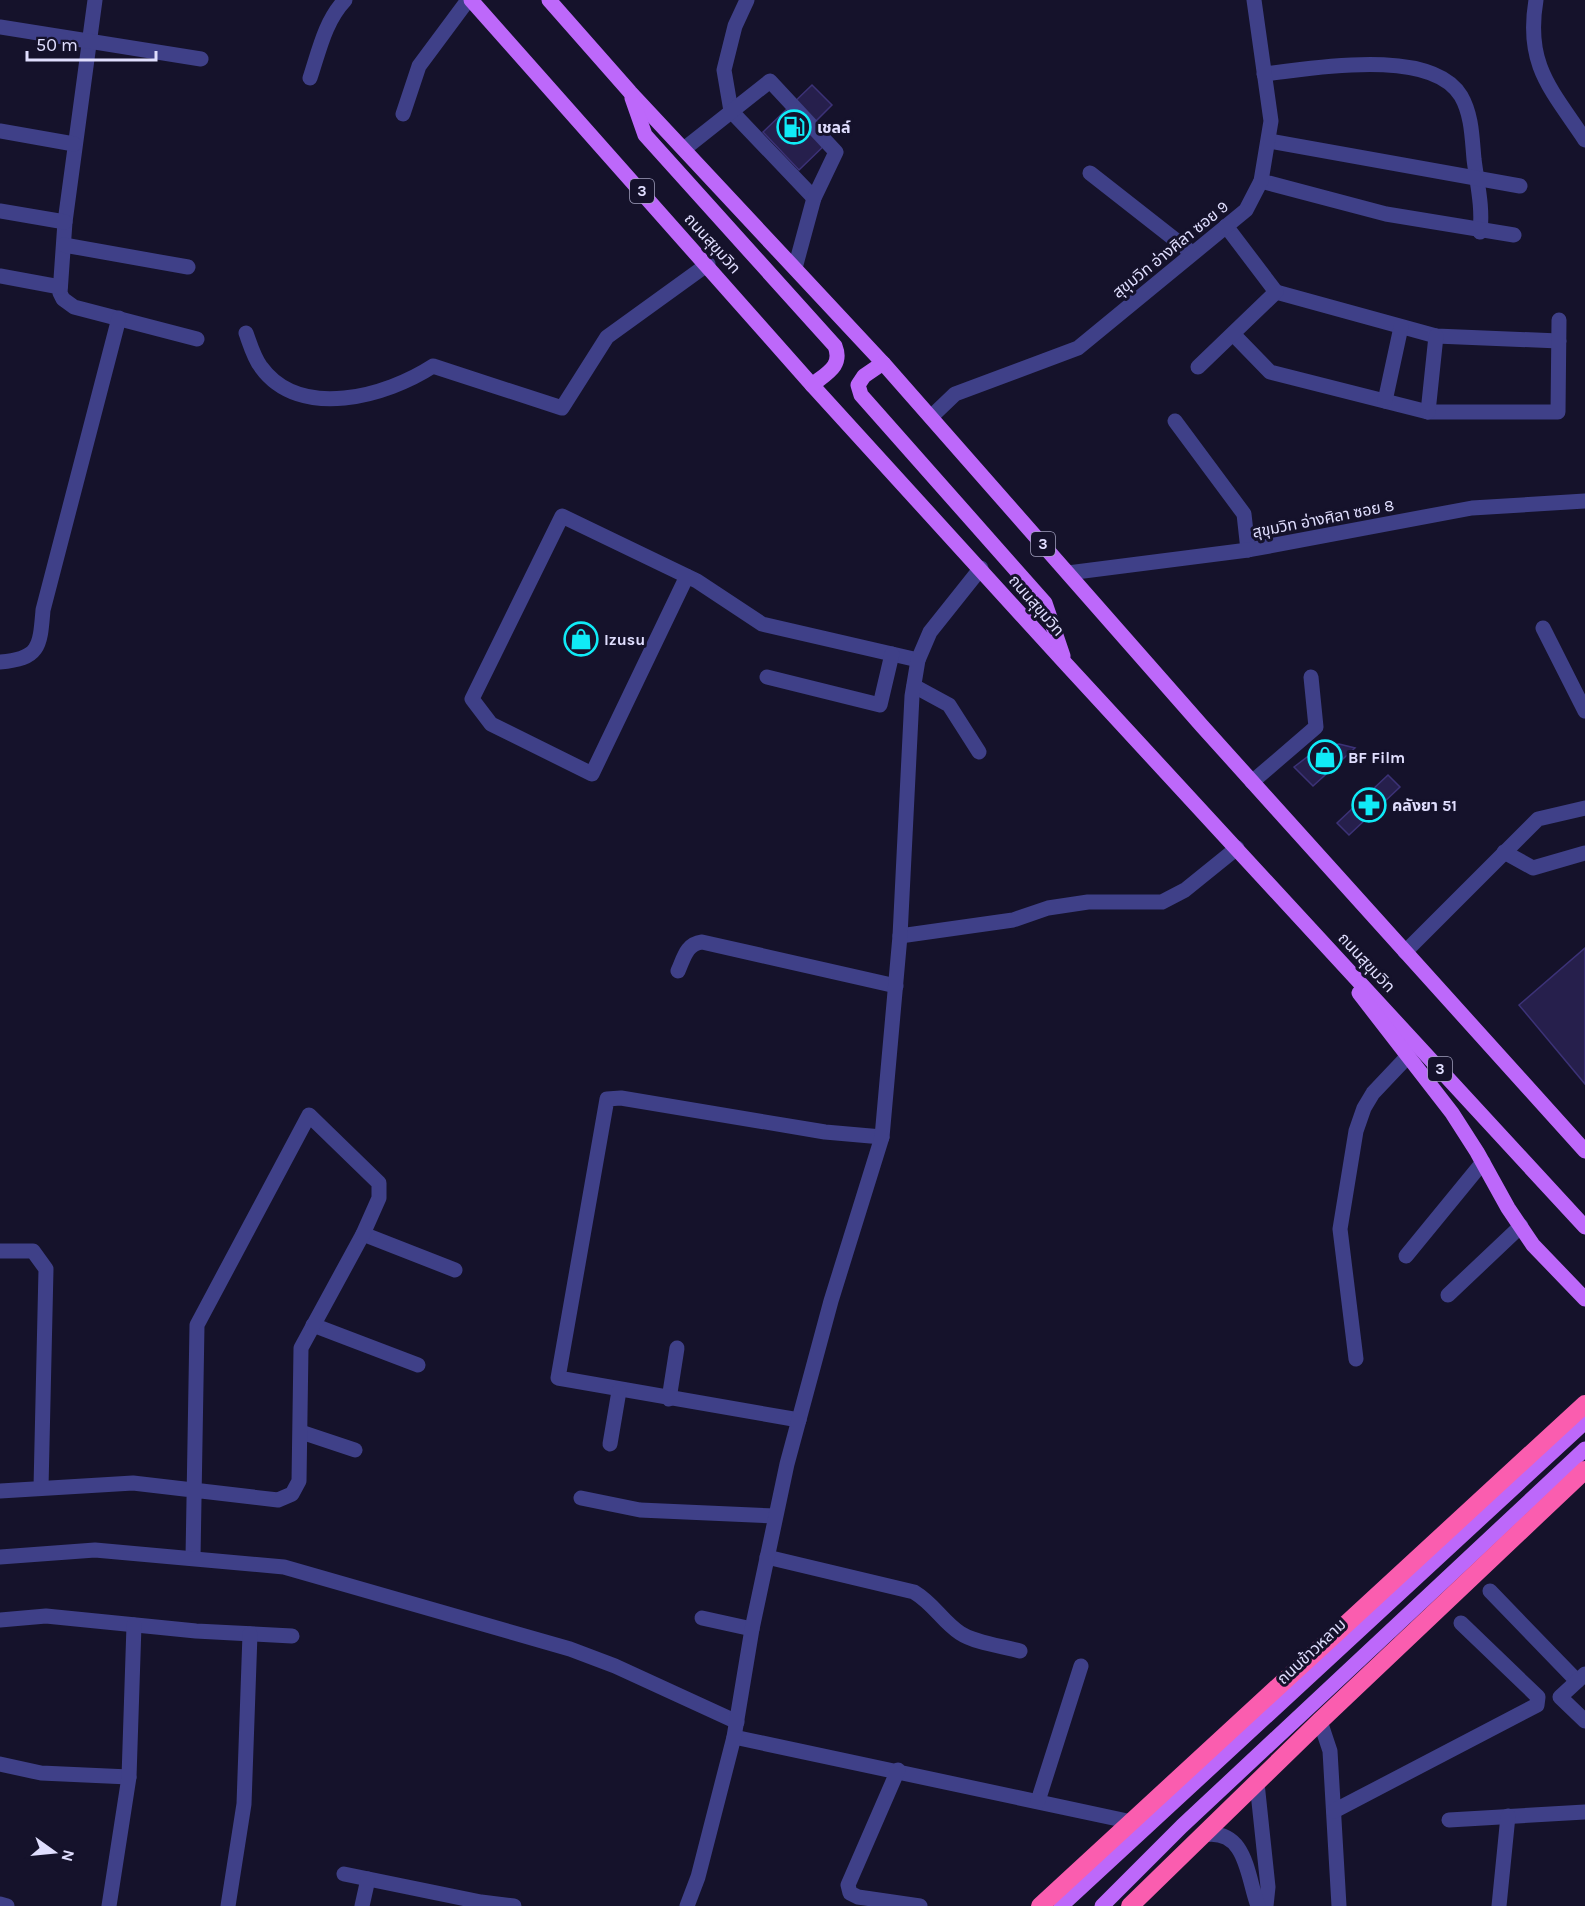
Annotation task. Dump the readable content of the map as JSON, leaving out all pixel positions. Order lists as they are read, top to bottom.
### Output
{
  "streets": {
    "main road": ["3", "ถนนสุขุมวิท", "ถนนข้าวหลาม"],
    "street": ["สุขุมวิท อ่างศิลา ซอย 9", "สุขุมวิท อ่างศิลา ซอย 8"]
  },
  "crossings": [
    ["3", "สุขุมวิท อ่างศิลา ซอย 9"],
    ["3", "สุขุมวิท อ่างศิลา ซอย 8"]
  ],
  "places": {
    "fuel station": ["เชลล์"],
    "shop": ["Izusu", "BF Film"],
    "pharmacy": ["คลังยา 51"]
  },
  "scale_bar": "50 m",
  "north": "right"
}
